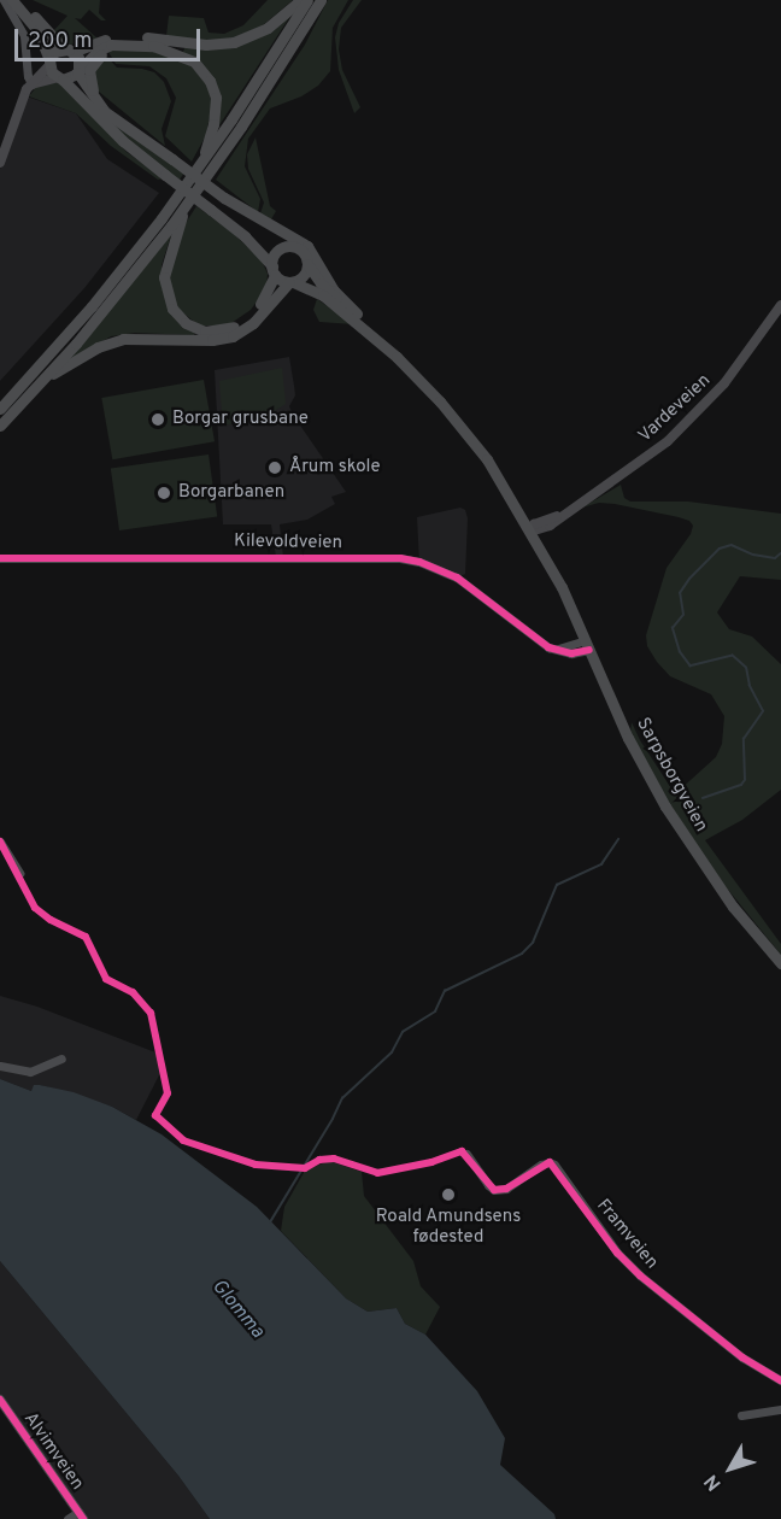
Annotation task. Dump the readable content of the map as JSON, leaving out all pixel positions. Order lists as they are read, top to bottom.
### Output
{
  "streets": {
    "highway": ["Sarpsborgveien"],
    "main road": ["Vardeveien", "Alvimveien"],
    "street": ["Kilevoldveien", "Framveien"]
  },
  "crossings": [
    ["Vardeveien", "Sarpsborgveien"],
    ["Kilevoldveien", "Sarpsborgveien"]
  ],
  "water": ["Glomma"],
  "places": [
    "Borgar grusbane",
    "Årum skole",
    "Borgarbanen",
    "Roald Amundsens fødested"
  ],
  "scale_bar": "200 m",
  "north": "bottom left"
}
